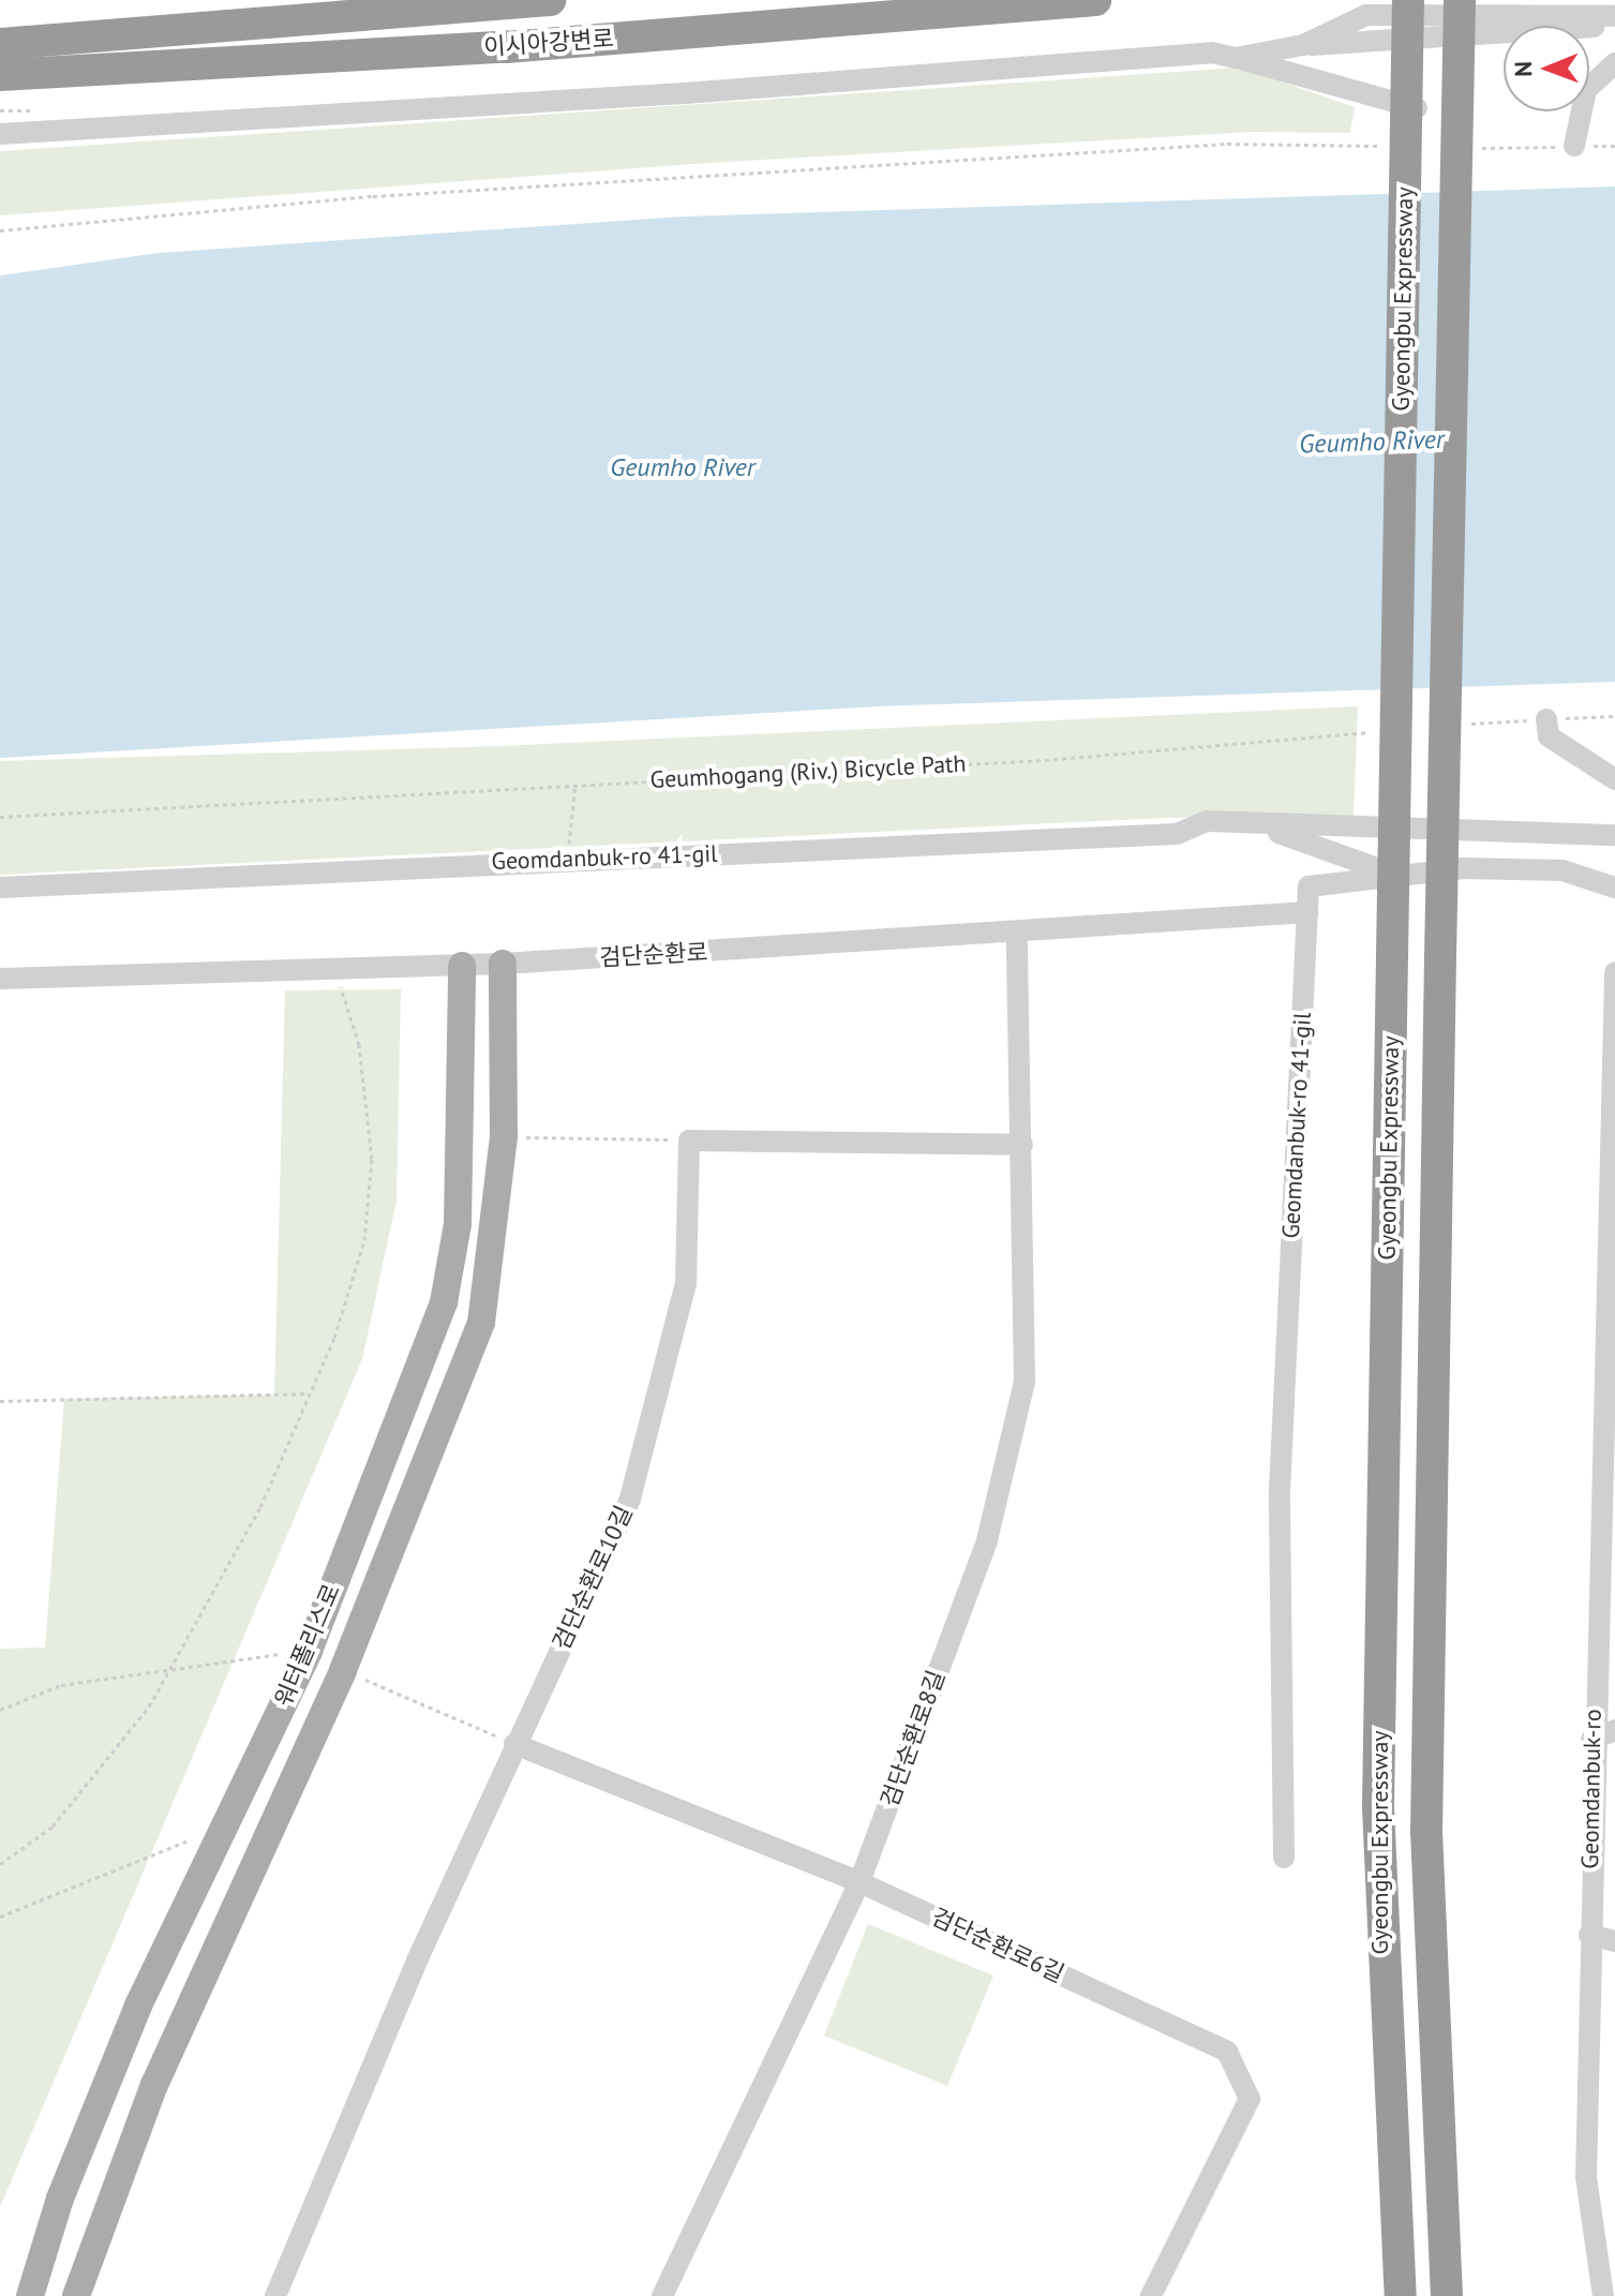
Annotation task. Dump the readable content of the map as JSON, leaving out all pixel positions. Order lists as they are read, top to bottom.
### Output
{
  "streets": {
    "highway": ["이시아강변로", "Gyeongbu Expressway"],
    "main road": ["워터폴리스로"],
    "street": [
      "Geomdanbuk-ro 41-gil",
      "검단순환로",
      "검단순환로10길",
      "검단순환로8길",
      "Geomdanbuk-ro",
      "검단순환로6길"
    ],
    "path": ["Geumhogang (Riv.) Bicycle Path"]
  },
  "crossings": [
    ["Geomdanbuk-ro 41-gil", "검단순환로"],
    ["검단순환로", "워터폴리스로"],
    ["검단순환로", "검단순환로8길"],
    ["검단순환로10길", "검단순환로6길"],
    ["검단순환로8길", "검단순환로6길"]
  ],
  "water": ["Geumho River"],
  "north": "left"
}
